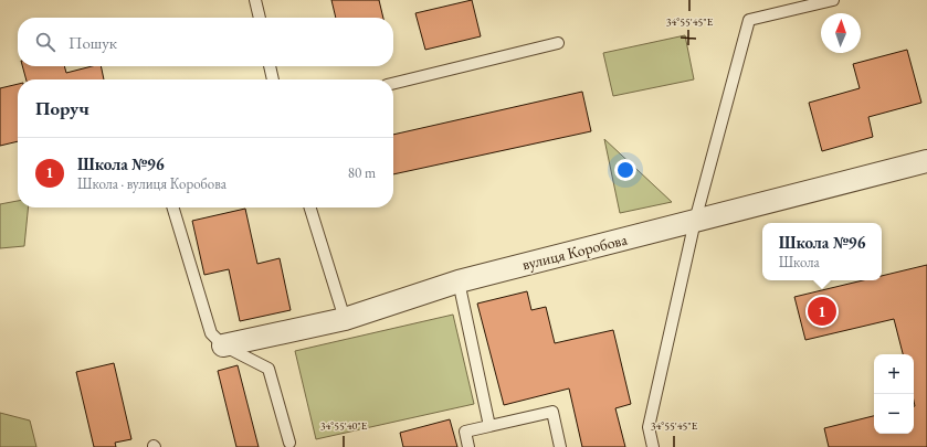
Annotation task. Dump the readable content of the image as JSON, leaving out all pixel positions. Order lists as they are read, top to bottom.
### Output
{
  "streets": {
    "street": ["вулиця Коробова"]
  },
  "north": "top",
  "page": {
    "search": "Пошук",
    "heading": "Поруч",
    "list": [
      {
        "mark": "1",
        "name": "Школа №96",
        "note": "Школа · вулиця Коробова",
        "value": "80 m"
      }
    ],
    "popup": ["Школа №96", "Школа"],
    "pins": "1",
    "map_buttons": ["+", "−"]
  },
  "coordinates": ["34°55'45\"E", "34°55'40\"E"]
}
